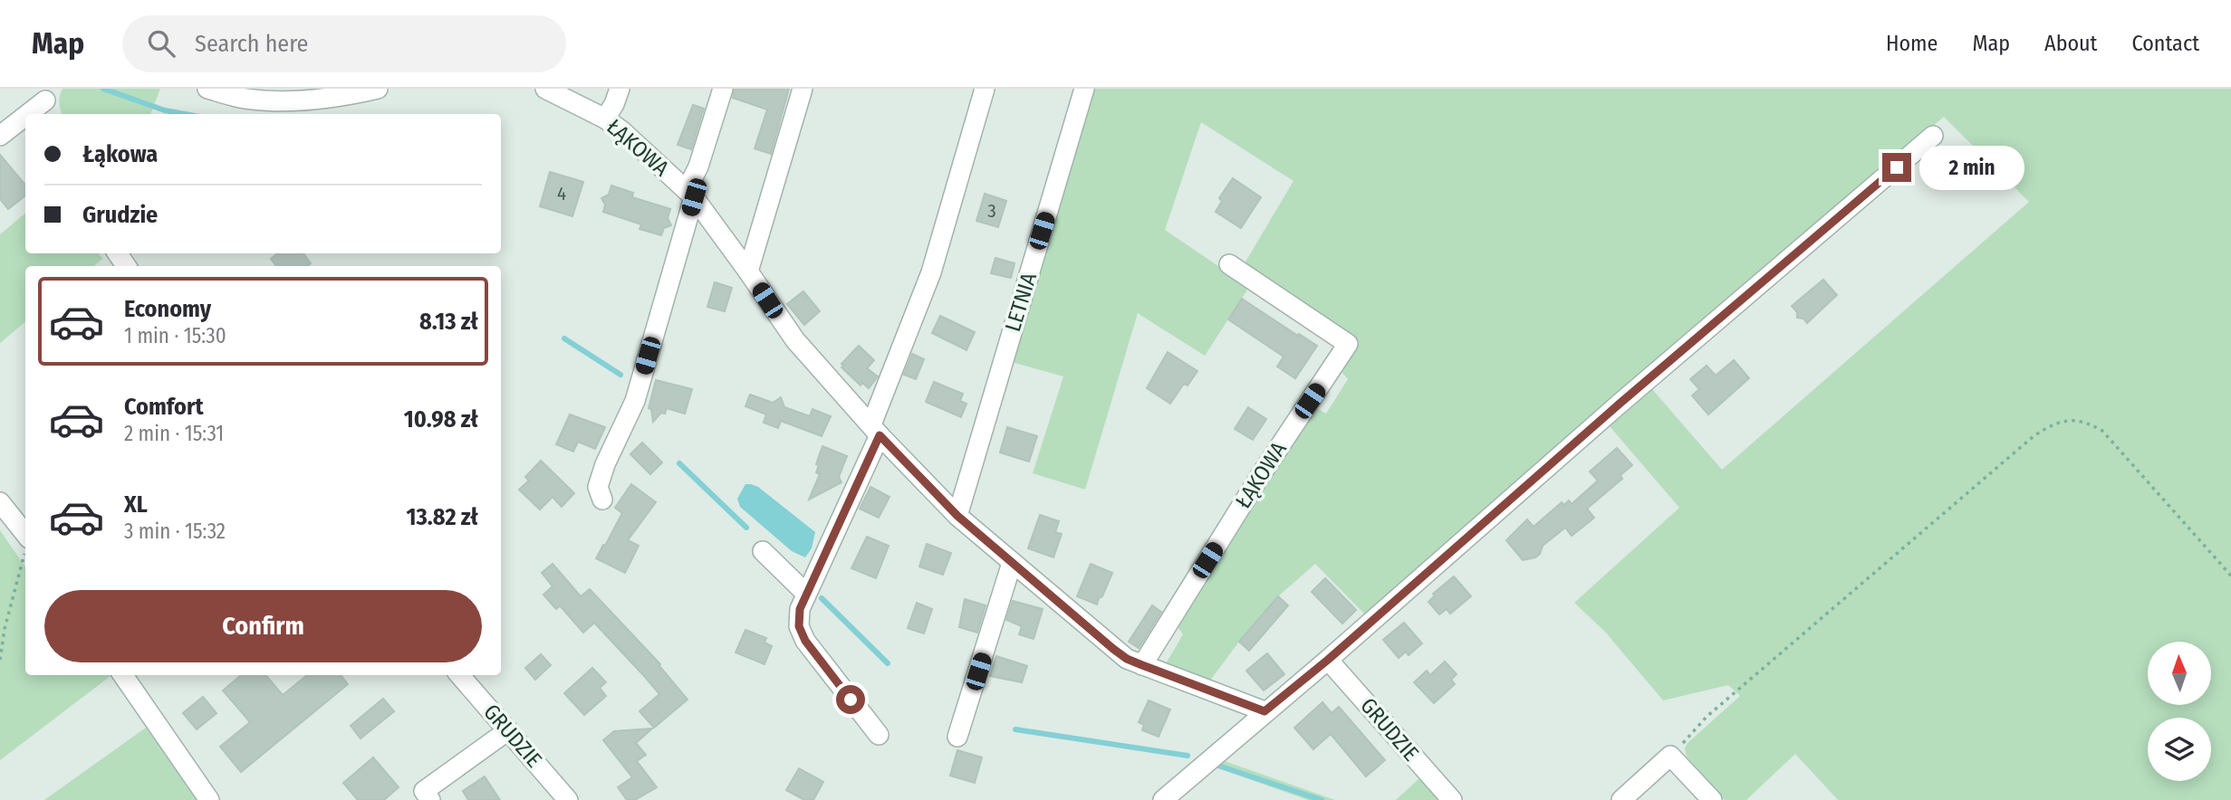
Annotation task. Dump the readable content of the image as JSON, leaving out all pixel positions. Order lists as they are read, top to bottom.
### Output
{
  "streets": {
    "street": ["ŁĄKOWA", "LETNIA", "GRUDZIE"]
  },
  "crossings": [
    ["ŁĄKOWA", "LETNIA"]
  ],
  "house_numbers": ["4", "3"],
  "north": "top",
  "page": {
    "header": "Map",
    "search": "Search here",
    "nav": [
      "Home",
      "Map",
      "About",
      "Contact"
    ],
    "banner": ["Łąkowa", "Grudzie"],
    "bubble": "2 min",
    "list": [
      {
        "name": "Economy",
        "note": "1 min · 15:30",
        "value": "8.13 zł"
      },
      {
        "name": "Comfort",
        "note": "2 min · 15:31",
        "value": "10.98 zł"
      },
      {
        "name": "XL",
        "note": "3 min · 15:32",
        "value": "13.82 zł"
      }
    ],
    "buttons": "Confirm"
  }
}
